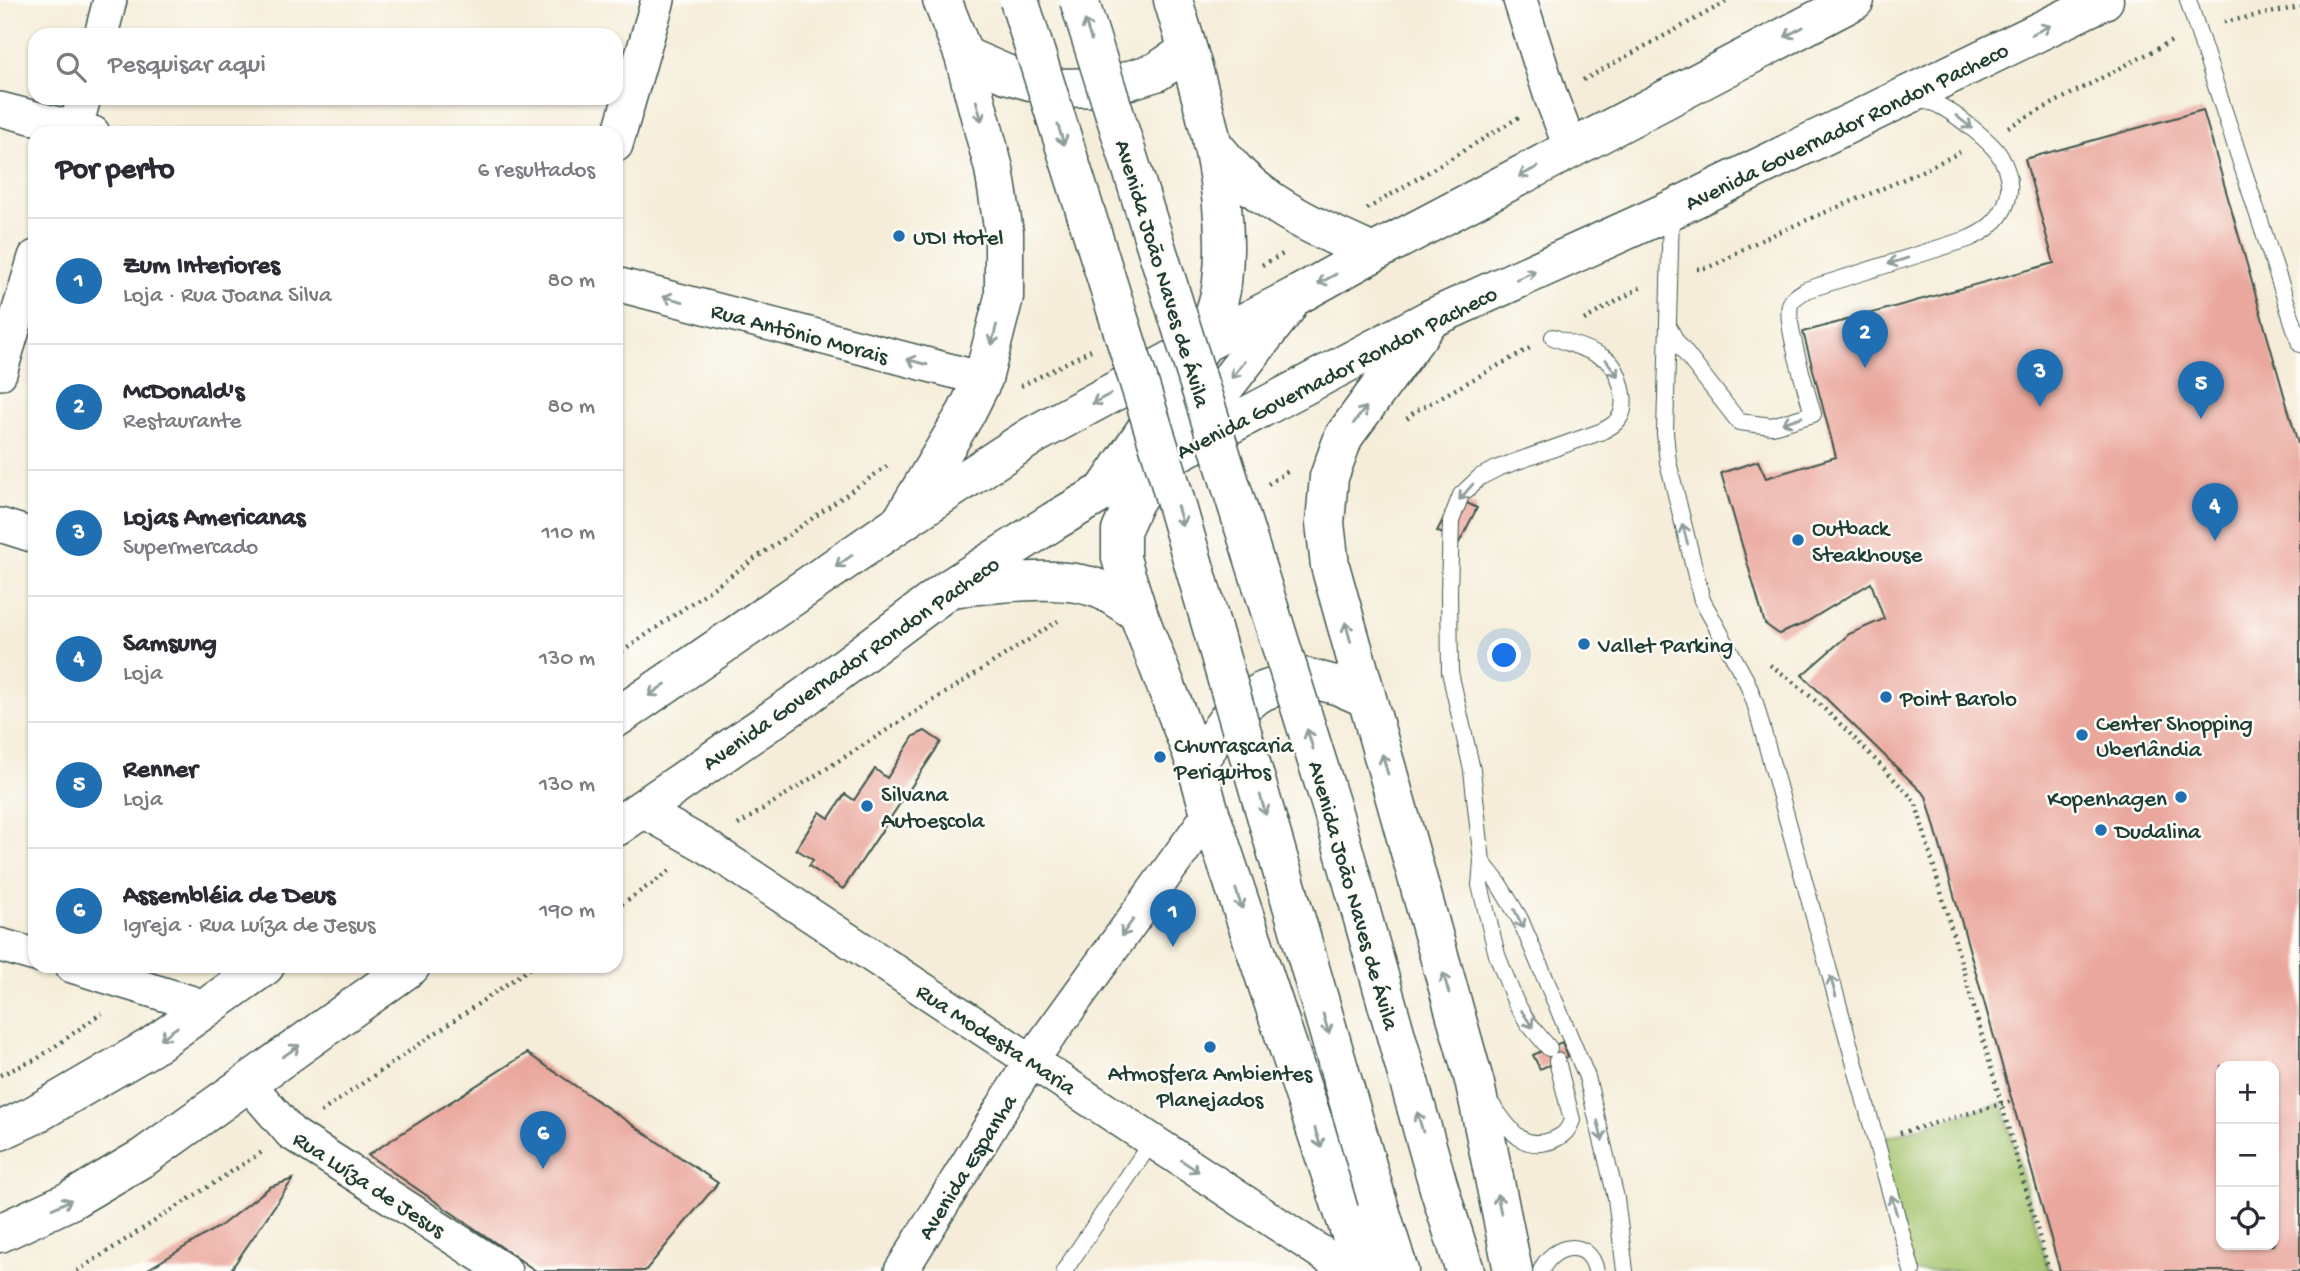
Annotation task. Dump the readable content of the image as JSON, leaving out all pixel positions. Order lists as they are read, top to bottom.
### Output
{
  "streets": {
    "main road": ["Avenida Governador Rondon Pacheco", "Avenida João Naves de Ávila"],
    "street": [
      "Rua Antônio Morais",
      "Rua Modesta Maria",
      "Avenida Espanha",
      "Rua Luíza de Jesus"
    ]
  },
  "crossings": [
    ["Avenida Governador Rondon Pacheco", "Rua Modesta Maria"],
    ["Rua Modesta Maria", "Avenida Espanha"]
  ],
  "one_way": ["Rua Antônio Morais", "Avenida Espanha"],
  "places": [
    "UDI Hotel",
    "Outback Steakhouse",
    "Vallet Parking",
    "Point Barolo",
    "Center Shopping Uberlândia",
    "Churrascaria Periquitos",
    "Kopenhagen",
    "Silvana Autoescola",
    "Dudalina",
    "Atmosfera Ambientes Planejados"
  ],
  "page": {
    "search": "Pesquisar aqui",
    "heading": ["Por perto", "6 resultados"],
    "list": [
      {
        "mark": "1",
        "name": "Zum Interiores",
        "note": "Loja · Rua Joana Silva",
        "value": "80 m"
      },
      {
        "mark": "2",
        "name": "McDonald's",
        "note": "Restaurante",
        "value": "80 m"
      },
      {
        "mark": "3",
        "name": "Lojas Americanas",
        "note": "Supermercado",
        "value": "110 m"
      },
      {
        "mark": "4",
        "name": "Samsung",
        "note": "Loja",
        "value": "130 m"
      },
      {
        "mark": "5",
        "name": "Renner",
        "note": "Loja",
        "value": "130 m"
      },
      {
        "mark": "6",
        "name": "Assembléia de Deus",
        "note": "Igreja · Rua Luíza de Jesus",
        "value": "190 m"
      }
    ],
    "pins": [
      "2",
      "3",
      "5",
      "4",
      "1",
      "6"
    ],
    "map_buttons": ["+", "−"]
  }
}
